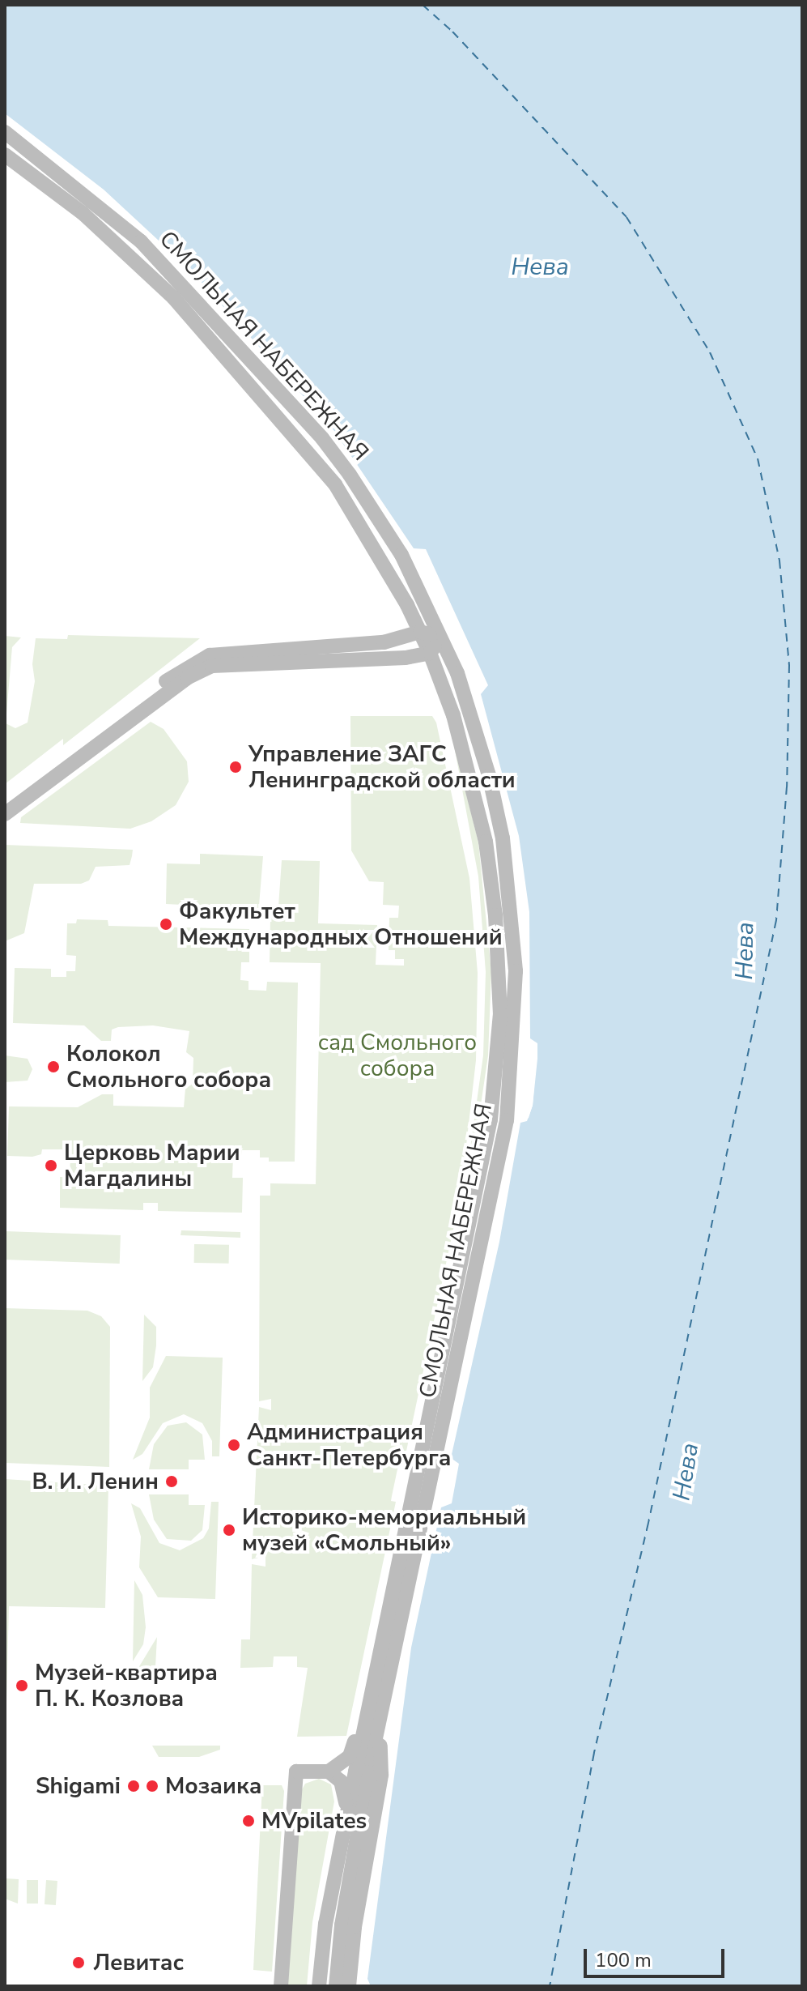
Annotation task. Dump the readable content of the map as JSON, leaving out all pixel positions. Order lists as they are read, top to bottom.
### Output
{
  "streets": {
    "main road": ["СМОЛЬНАЯ НАБЕРЕЖНАЯ"]
  },
  "water": ["Нева"],
  "parks": ["сад Смольного собора"],
  "places": [
    "Управление ЗАГС Ленинградской области",
    "Факультет Международных Отношений",
    "Колокол Смольного собора",
    "Церковь Марии Магдалины",
    "Администрация Санкт-Петербурга",
    "В. И. Ленин",
    "Историко-мемориальный музей «Смольный»",
    "Музей-квартира П. К. Козлова",
    "Shigami",
    "Мозаика",
    "MVpilates",
    "Левитас"
  ],
  "scale_bar": "100 m"
}
